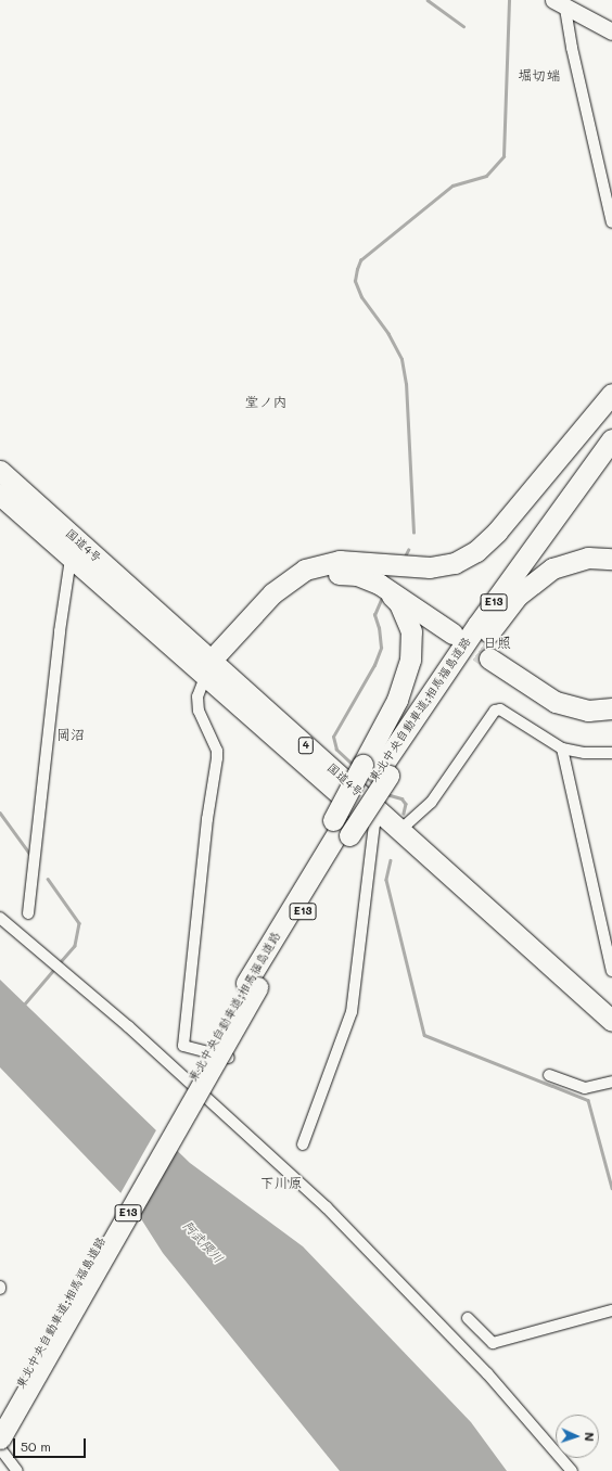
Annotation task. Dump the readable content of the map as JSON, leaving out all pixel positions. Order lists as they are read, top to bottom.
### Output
{
  "streets": {
    "highway": [
      "国道4号",
      "E13",
      "東北中央自動車道;相馬福島道路",
      "4"
    ]
  },
  "districts": [
    "堀切端",
    "堂ノ内",
    "日照",
    "岡沼",
    "下川原"
  ],
  "water": ["阿武隈川"],
  "scale_bar": "50 m",
  "north": "right"
}
